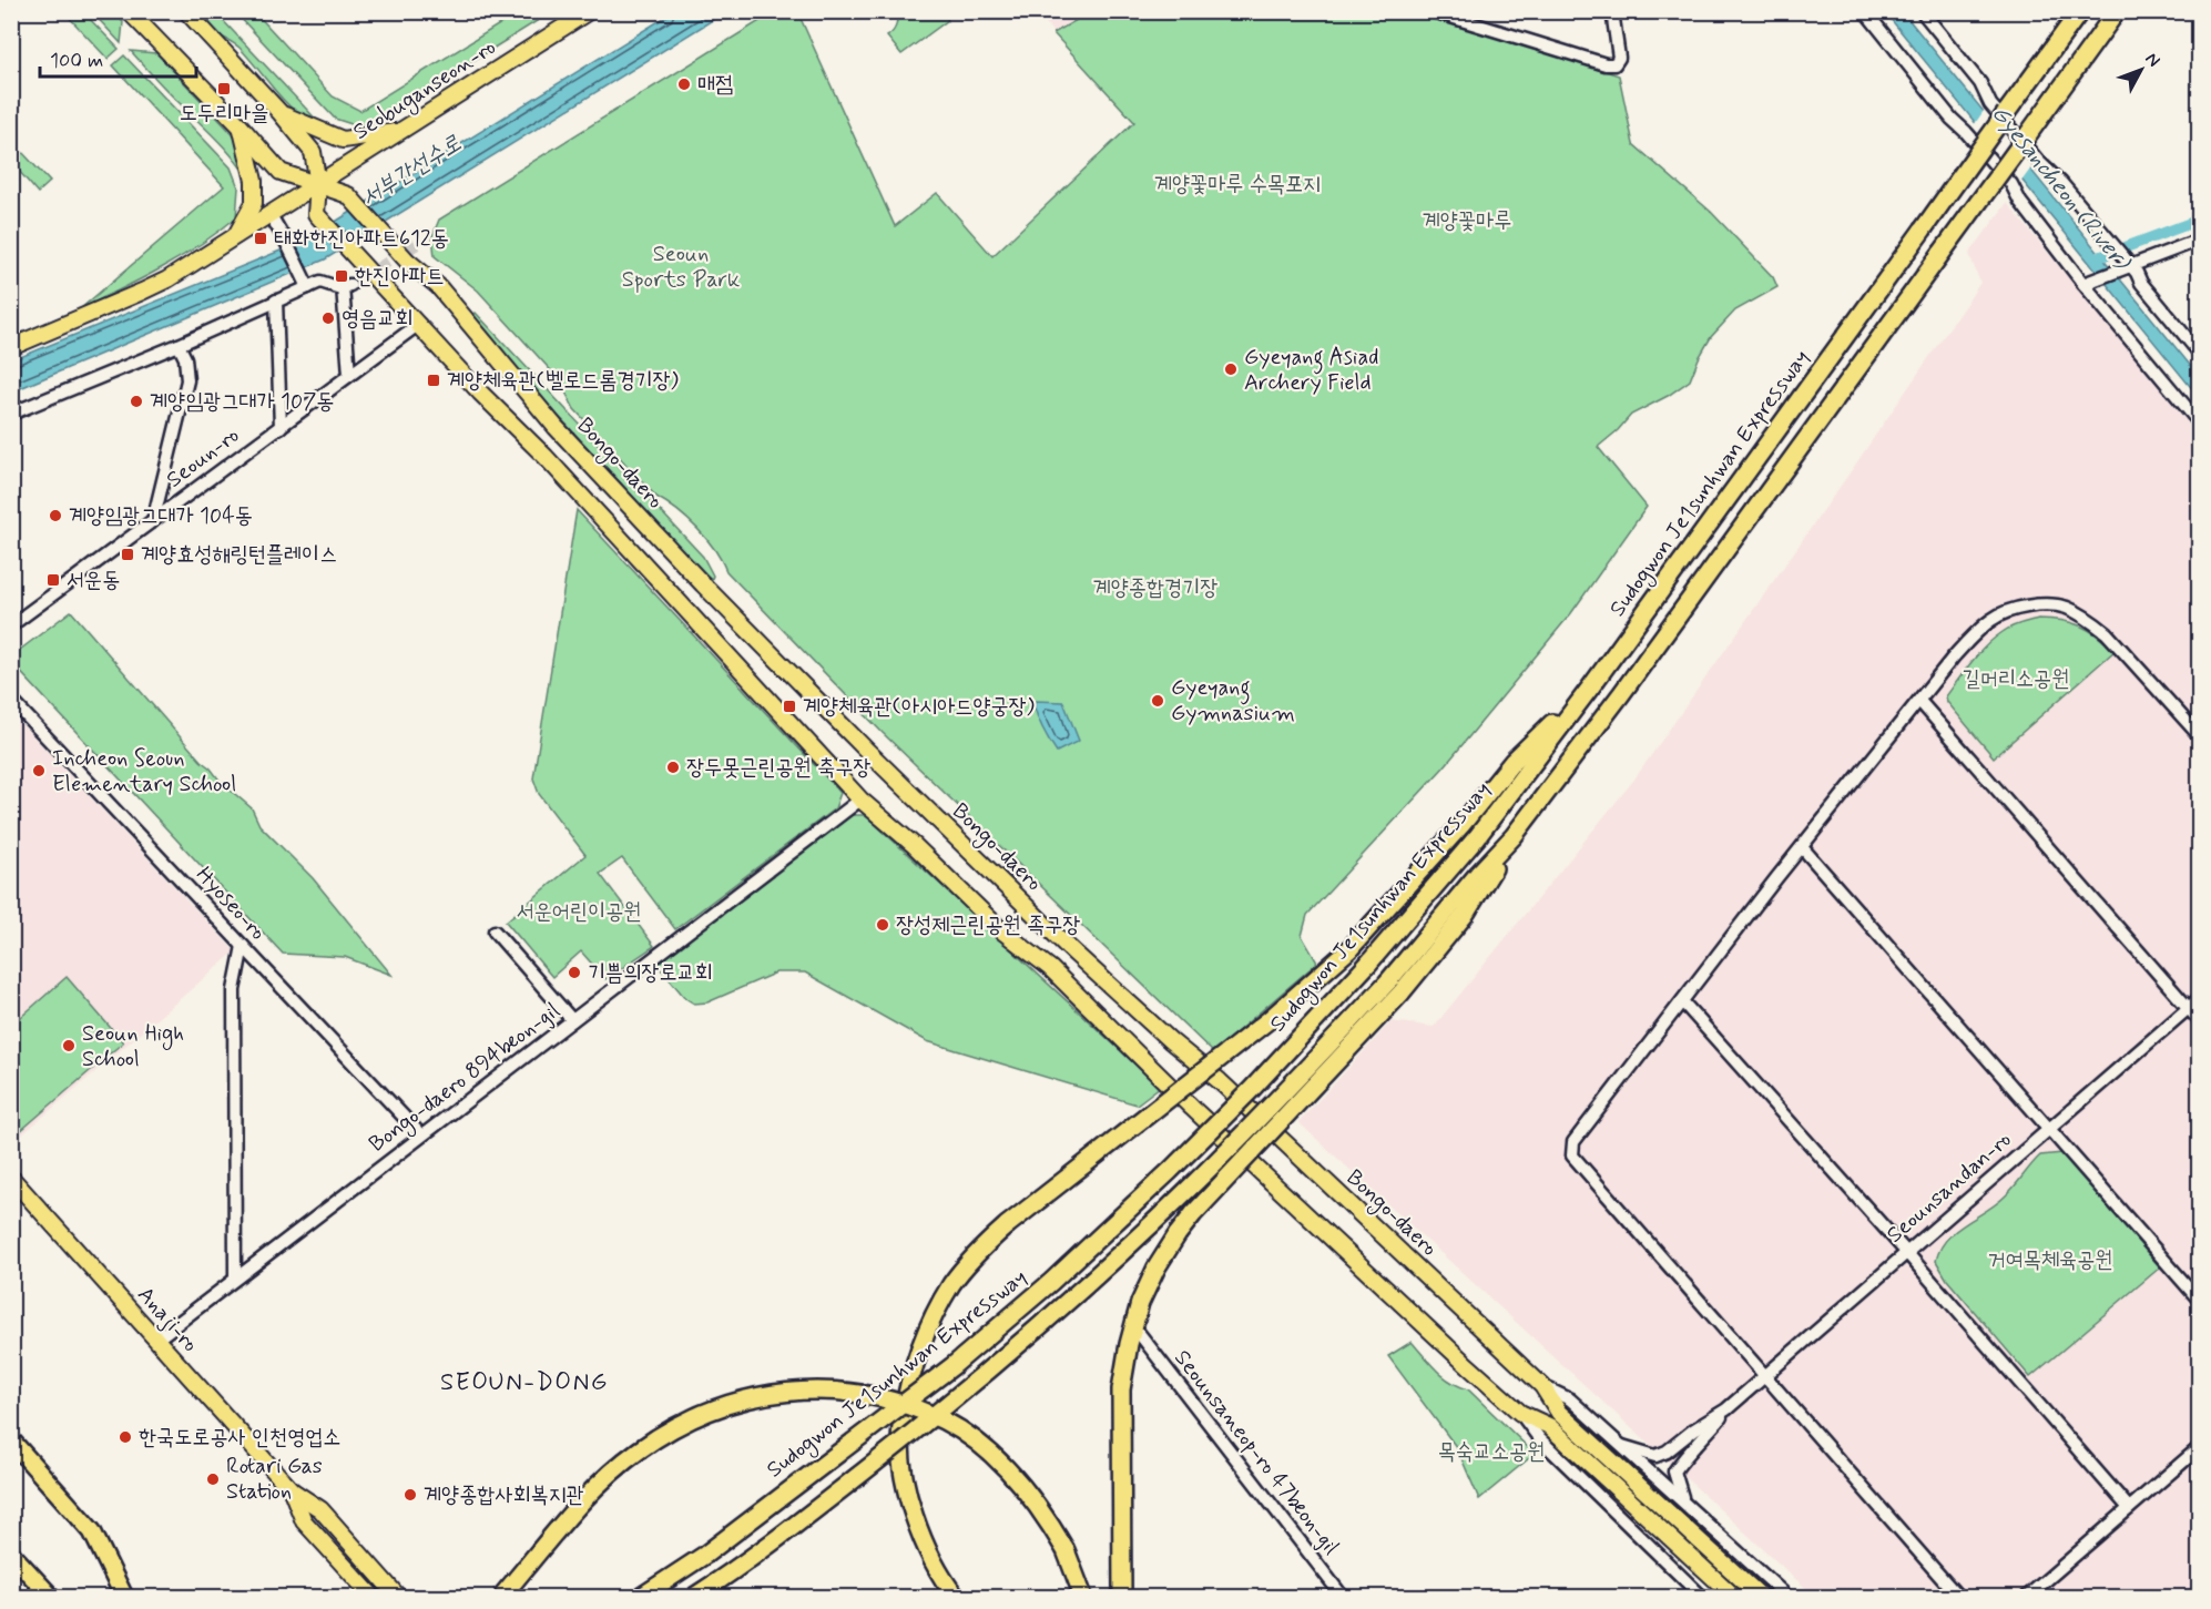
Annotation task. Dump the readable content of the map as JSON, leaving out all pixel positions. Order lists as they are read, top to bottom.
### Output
{
  "streets": {
    "highway": ["Sudogwon Je1sunhwan Expressway"],
    "main road": ["Seobuganseon-ro", "Bongo-daero", "Anaji-ro"],
    "street": [
      "Seoun-ro",
      "Hyoseo-ro",
      "Bongo-daero 894beon-gil",
      "Seounsandan-ro",
      "Seounsaneop-ro 47beon-gil"
    ]
  },
  "crossings": [
    ["Seobuganseon-ro", "Bongo-daero"],
    ["Hyoseo-ro", "Bongo-daero 894beon-gil"],
    ["Bongo-daero 894beon-gil", "Anaji-ro"]
  ],
  "districts": ["SEOUN-DONG"],
  "water": ["서부간선수로", "Gyesancheon (River)"],
  "parks": [
    "계양꽃마루 수목포지",
    "계양꽃마루",
    "Seoun Sports Park",
    "계양종합경기장",
    "길머리소공원",
    "서운어린이공원",
    "거여목체육공원",
    "목숙교소공원"
  ],
  "places": {
    "other": [
      "매점",
      "영음교회",
      "Gyeyang Asiad Archery Field",
      "계양임광그대가 107동",
      "계양임광그대가 104동",
      "Gyeyang Gymnasium",
      "장두못근린공원 축구장",
      "Incheon Seoun Elementary School",
      "장성제근린공원 족구장",
      "기쁨의장로교회",
      "Seoun High School",
      "한국도로공사 인천영업소",
      "Rotari Gas Station",
      "계양종합사회복지관"
    ],
    "transit": [
      "도두리마을",
      "태화한진아파트612동",
      "한진아파트",
      "계양체육관(벨로드롬경기장)",
      "계양효성해링턴플레이스",
      "서운동",
      "계양체육관(아시아드양궁장)"
    ]
  },
  "scale_bar": "100 m",
  "north": "top right"
}
